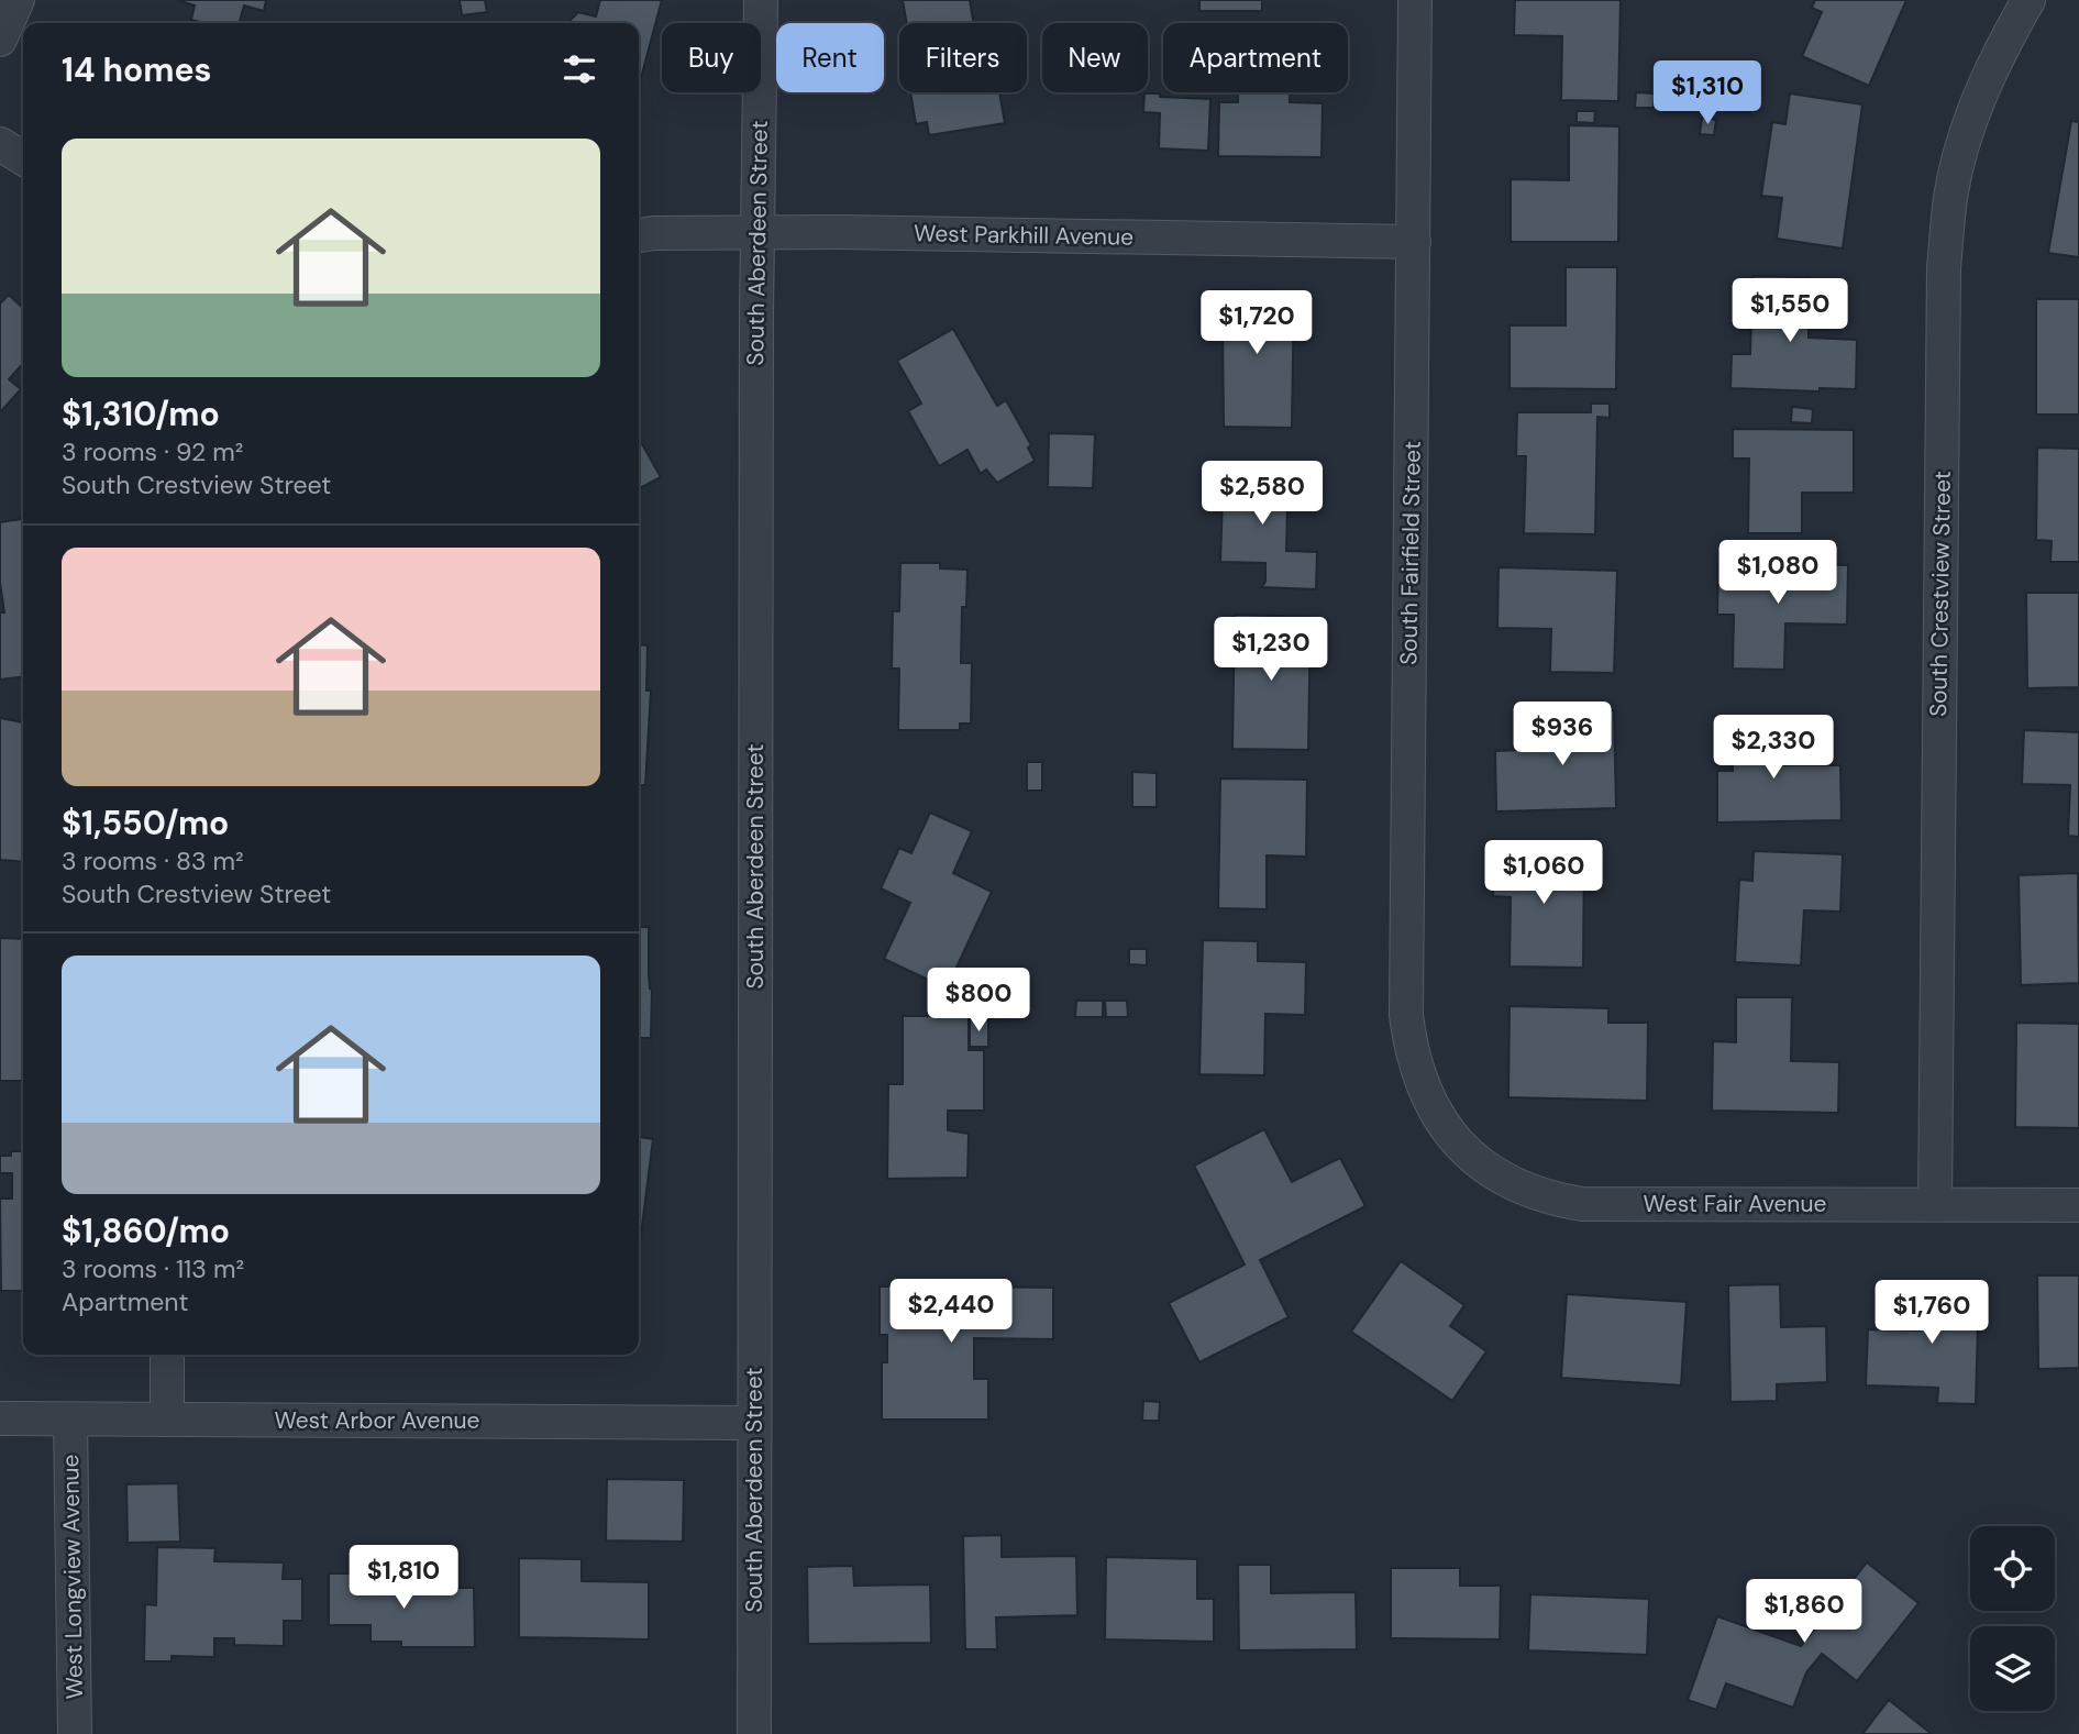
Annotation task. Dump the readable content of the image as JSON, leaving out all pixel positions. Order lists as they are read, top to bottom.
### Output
{
  "streets": {
    "street": [
      "West Parkhill Avenue",
      "South Aberdeen Street",
      "South Fairfield Street",
      "South Crestview Street",
      "West Fair Avenue",
      "West Arbor Avenue",
      "West Longview Avenue"
    ]
  },
  "crossings": [
    ["West Parkhill Avenue", "South Aberdeen Street"],
    ["West Parkhill Avenue", "South Fairfield Street"],
    ["South Aberdeen Street", "West Arbor Avenue"],
    ["South Fairfield Street", "West Fair Avenue"],
    ["South Crestview Street", "West Fair Avenue"],
    ["West Arbor Avenue", "West Longview Avenue"]
  ],
  "page": {
    "chip": [
      "Buy",
      "Rent",
      "Filters",
      "New",
      "Apartment"
    ],
    "heading": "14 homes",
    "price": [
      "$1,310",
      "$1,550",
      "$1,720",
      "$2,580",
      "$1,080",
      "$1,230",
      "$936",
      "$2,330",
      "$1,060",
      "$800",
      "$2,440",
      "$1,760",
      "$1,810",
      "$1,860"
    ],
    "list": [
      {
        "name": "$1,310/mo",
        "note": "3 rooms · 92 m² · South Crestview Street"
      },
      {
        "name": "$1,550/mo",
        "note": "3 rooms · 83 m² · South Crestview Street"
      },
      {
        "name": "$1,860/mo",
        "note": "3 rooms · 113 m² · Apartment"
      }
    ]
  }
}
